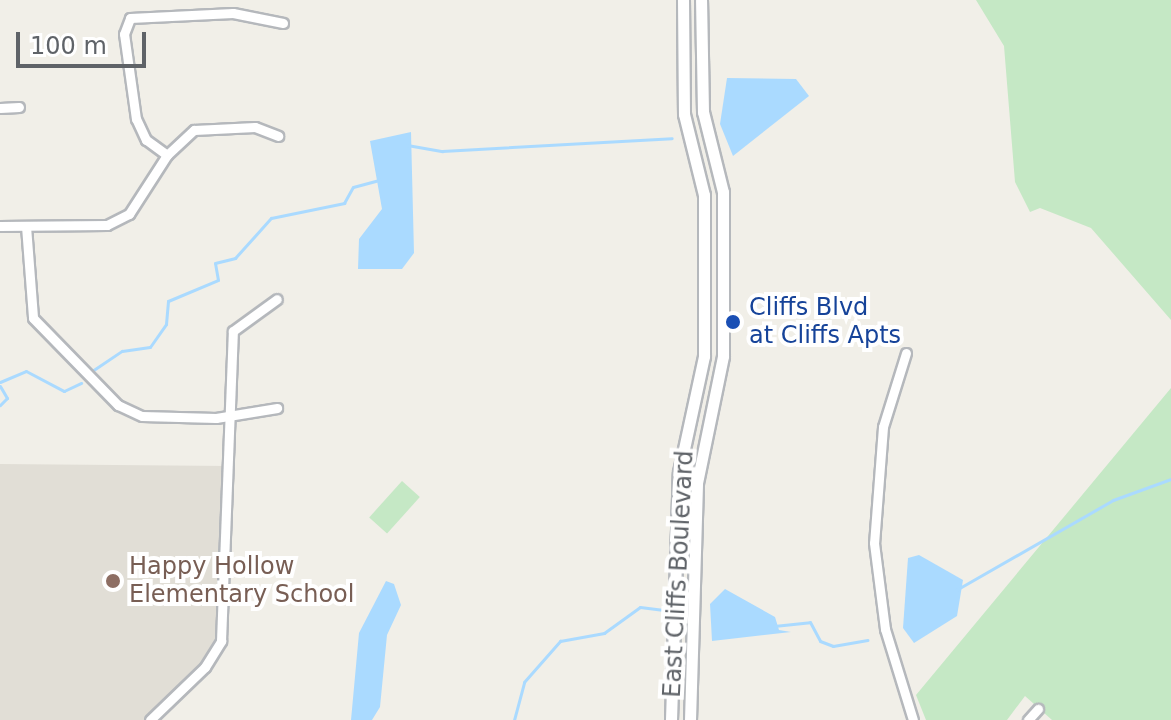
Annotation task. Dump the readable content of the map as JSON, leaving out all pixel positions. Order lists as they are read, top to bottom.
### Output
{
  "streets": {
    "street": ["East Cliffs Boulevard"]
  },
  "places": ["Cliffs Blvd at Cliffs Apts", "Happy Hollow Elementary School"],
  "scale_bar": "100 m"
}
